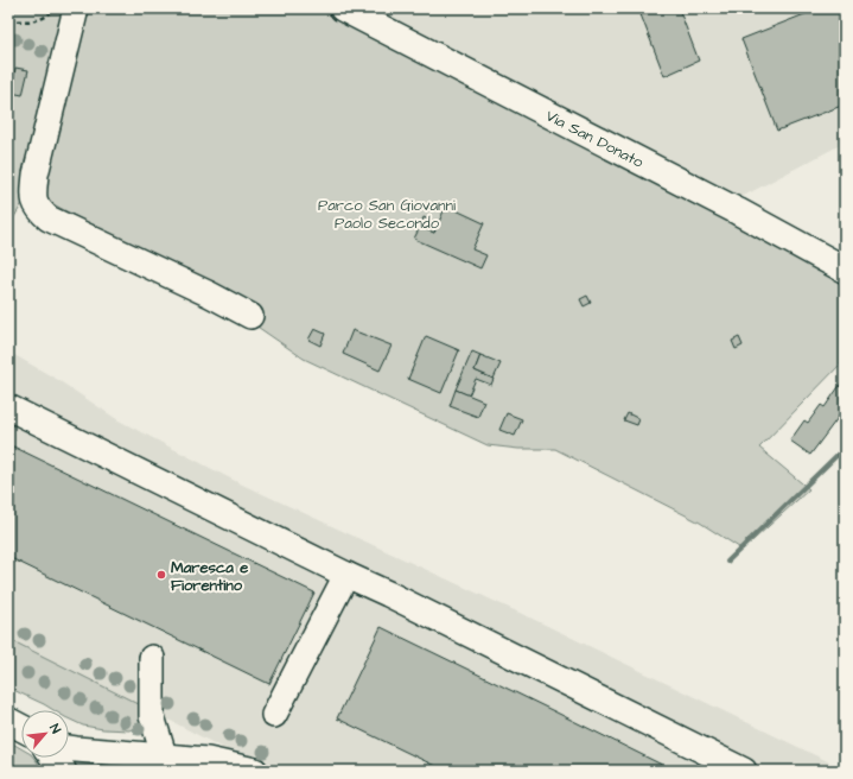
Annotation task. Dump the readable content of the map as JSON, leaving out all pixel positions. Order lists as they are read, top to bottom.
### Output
{
  "streets": {
    "main road": ["Via San Donato"]
  },
  "parks": ["Parco San Giovanni Paolo Secondo"],
  "places": ["Maresca e Fiorentino"],
  "north": "top right"
}
